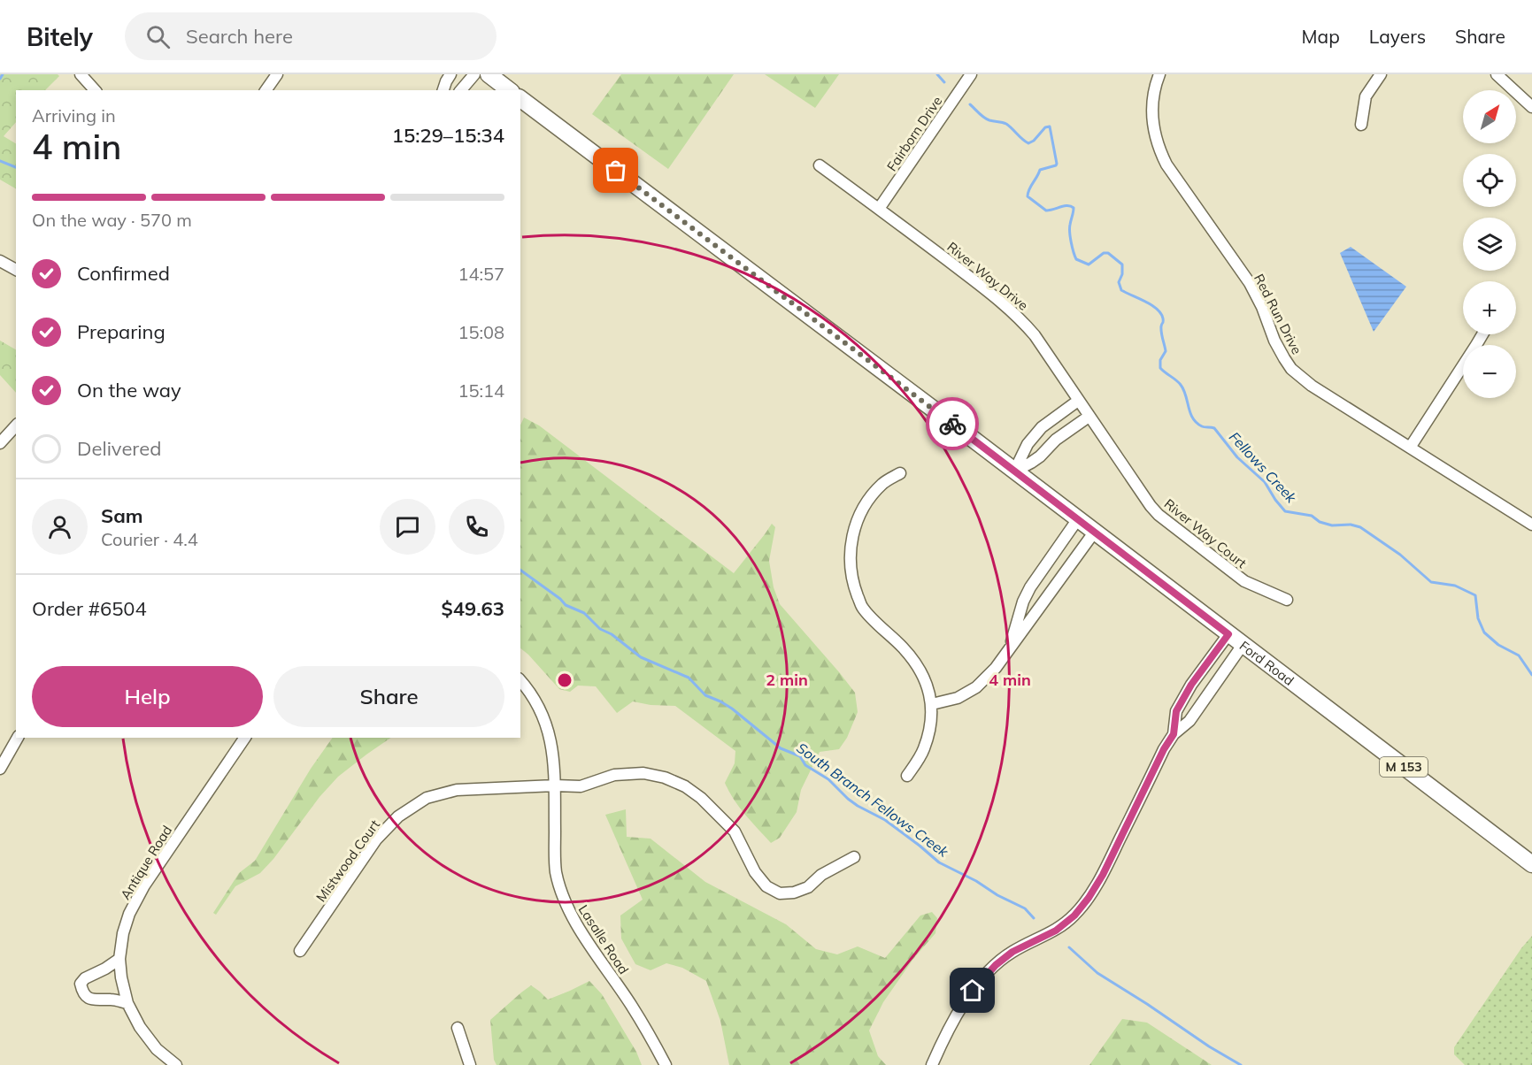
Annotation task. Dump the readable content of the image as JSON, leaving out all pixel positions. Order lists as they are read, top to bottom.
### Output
{
  "streets": {
    "main road": ["Ford Road", "M 153"],
    "street": [
      "Fairborn Drive",
      "River Way Drive",
      "Red Run Drive",
      "River Way Court",
      "Mistwood Court",
      "Antique Road",
      "Lasalle Road"
    ]
  },
  "crossings": [
    ["Fairborn Drive", "River Way Drive"],
    ["River Way Drive", "River Way Court"],
    ["Mistwood Court", "Lasalle Road"]
  ],
  "water": ["Fellows Creek", "South Branch Fellows Creek"],
  "north": "top right",
  "page": {
    "header": "Bitely",
    "search": "Search here",
    "nav": ["Map", "Layers", "Share"],
    "map_buttons": ["+", "−"],
    "heading": ["4 min", "Arriving in", "15:29–15:34"],
    "panel": [
      "Sam",
      "Courier · 4.4",
      "Order #6504",
      "$49.63"
    ],
    "bar": "On the way · 570 m",
    "list": [
      ["Confirmed", "14:57"],
      ["Preparing", "15:08"],
      ["On the way", "15:14"],
      "Delivered"
    ],
    "buttons": ["Help", "Share"]
  },
  "rings": ["2 min", "4 min"]
}
